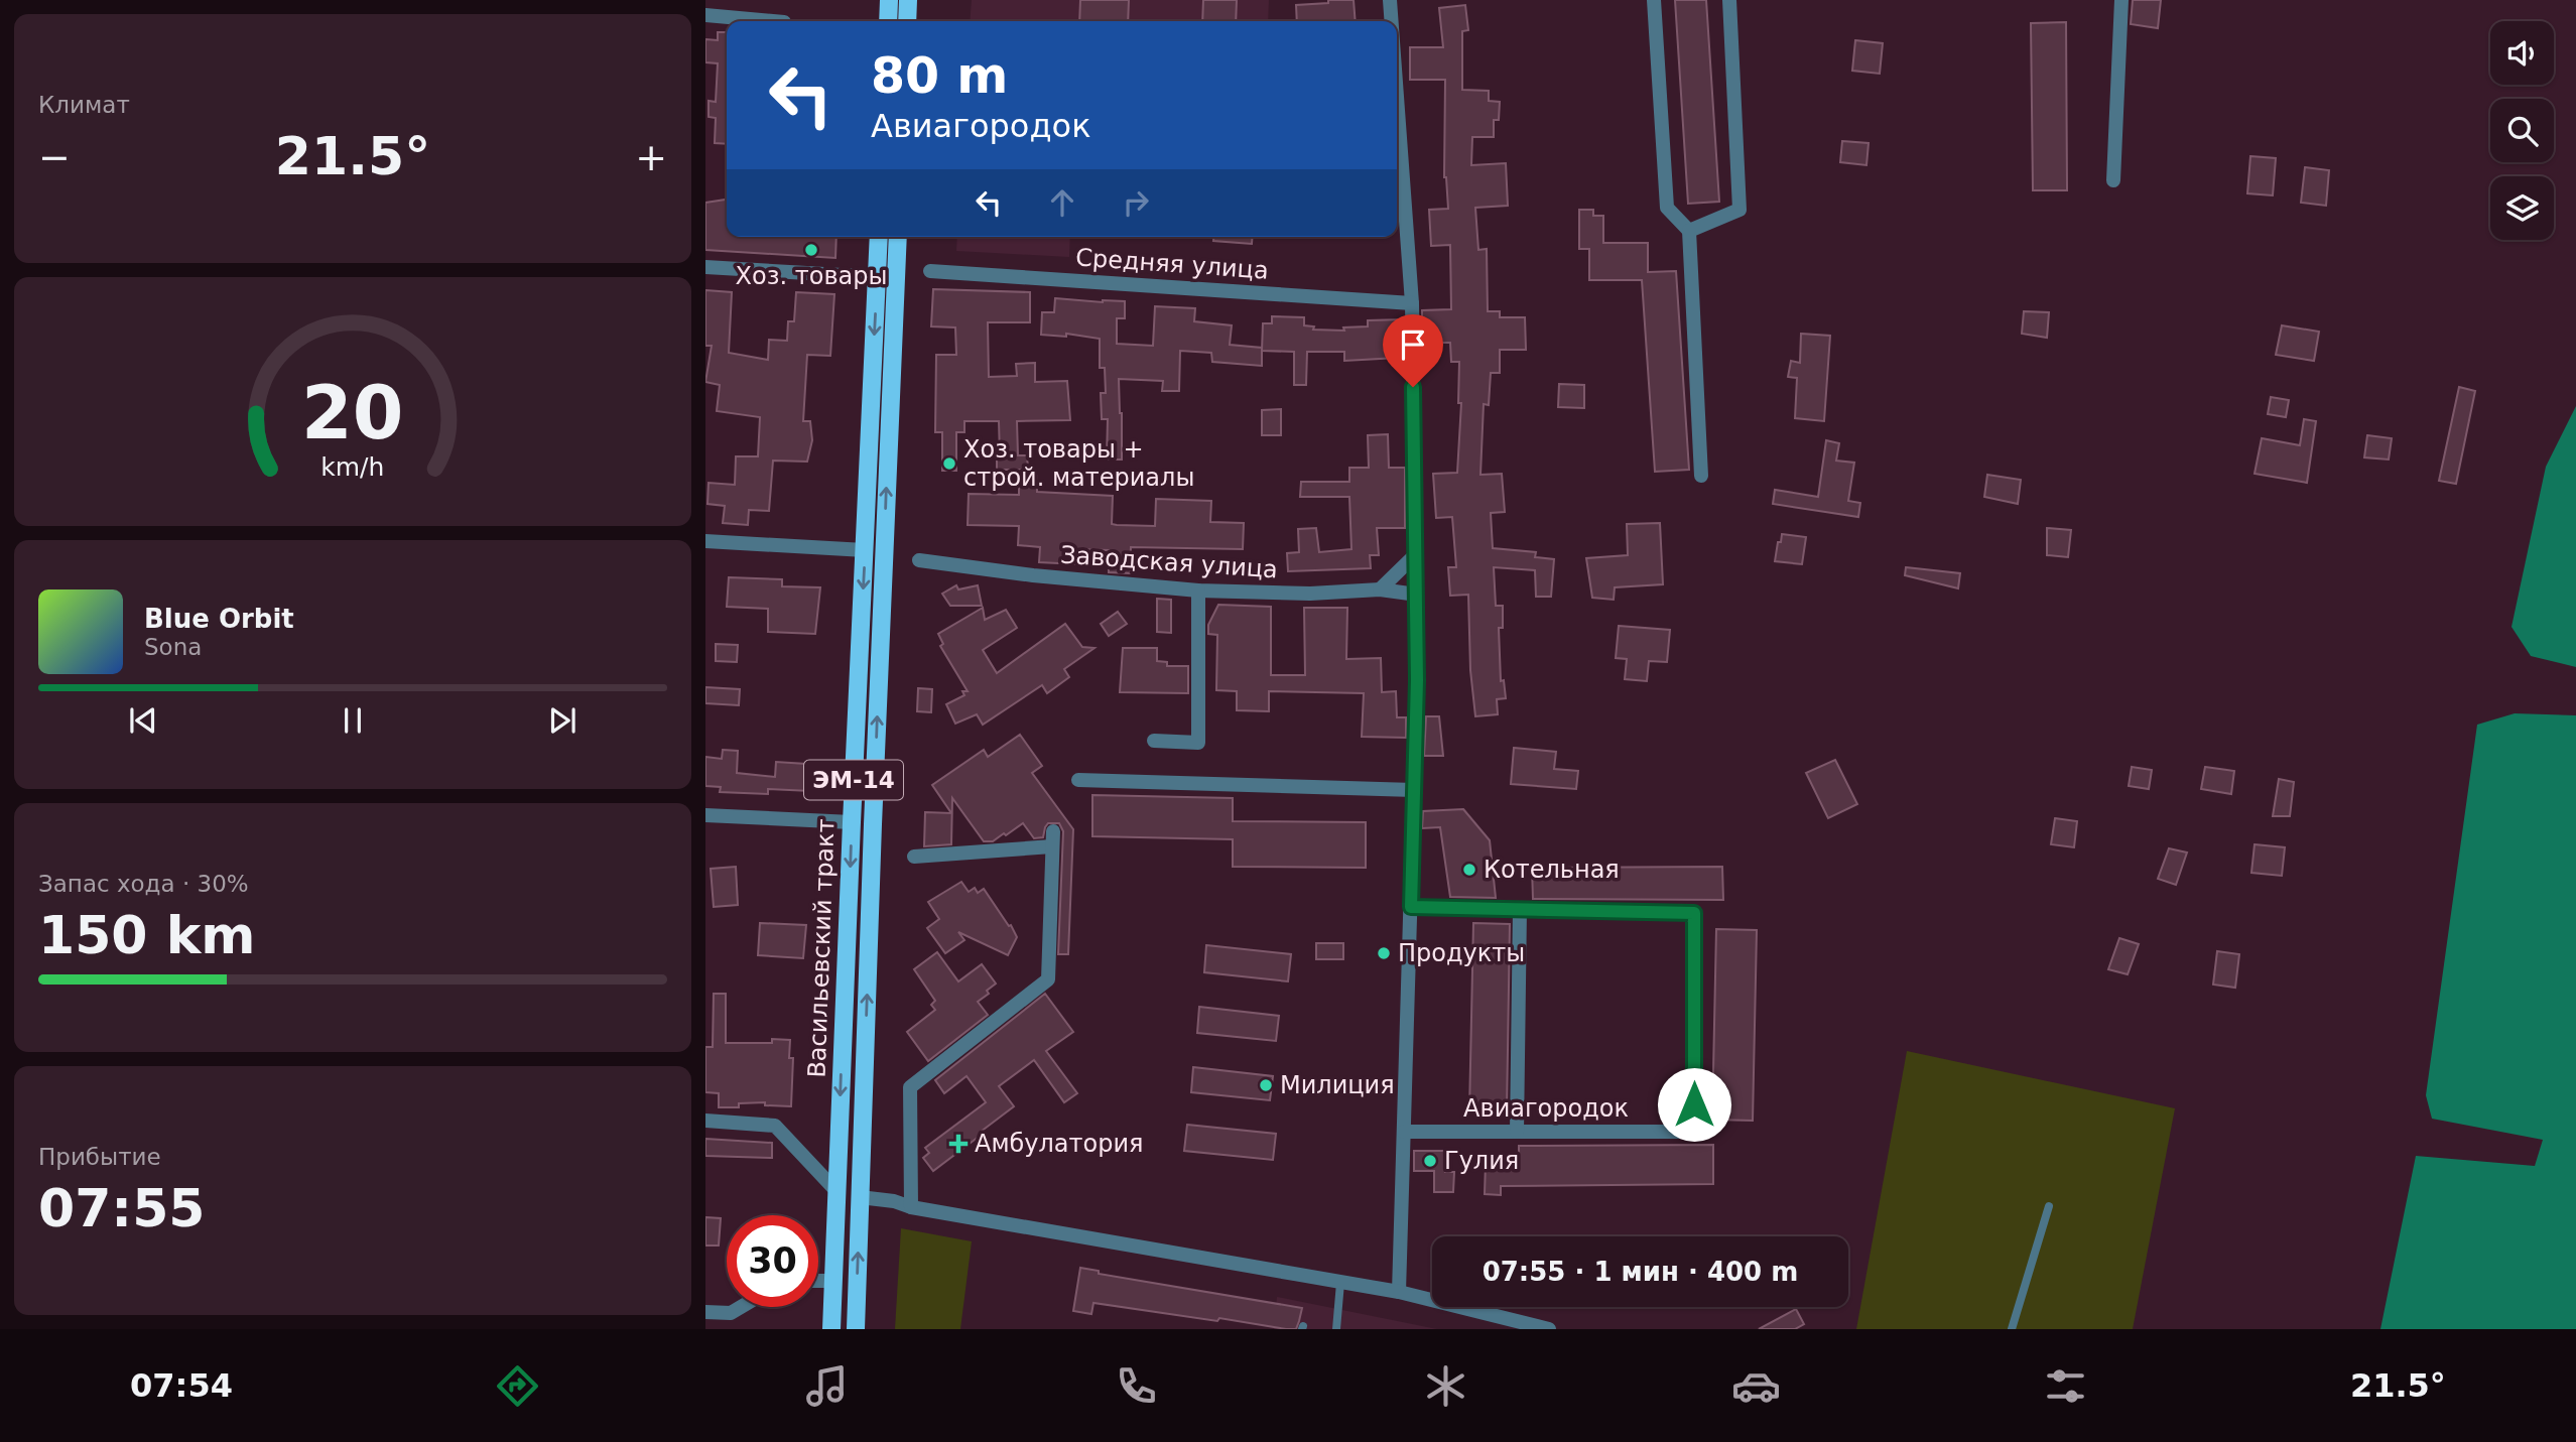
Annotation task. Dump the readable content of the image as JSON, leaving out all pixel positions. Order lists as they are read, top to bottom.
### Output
{
  "streets": {
    "main road": ["ЭМ-14", "Васильевский тракт"],
    "street": ["Средняя улица", "Заводская улица", "Авиагородок"]
  },
  "places": {
    "other": [
      "Хоз. товары",
      "Хоз. товары + строй. материалы",
      "Котельная",
      "Продукты",
      "Милиция",
      "Гулия"
    ],
    "health": ["Амбулатория"]
  },
  "page": {
    "tile": [
      "Климат",
      ["Запас хода · 30%", "150 km"],
      ["Прибытие", "07:55"]
    ],
    "turn": ["80 m", "Авиагородок"],
    "heat": ["−", "21.5°", "+"],
    "song": ["Blue Orbit", "Sona"],
    "limit": "30",
    "trip": "07:55 · 1 мин · 400 m",
    "tabs": ["07:54", "21.5°"],
    "gauge": ["20", "km/h"]
  }
}
